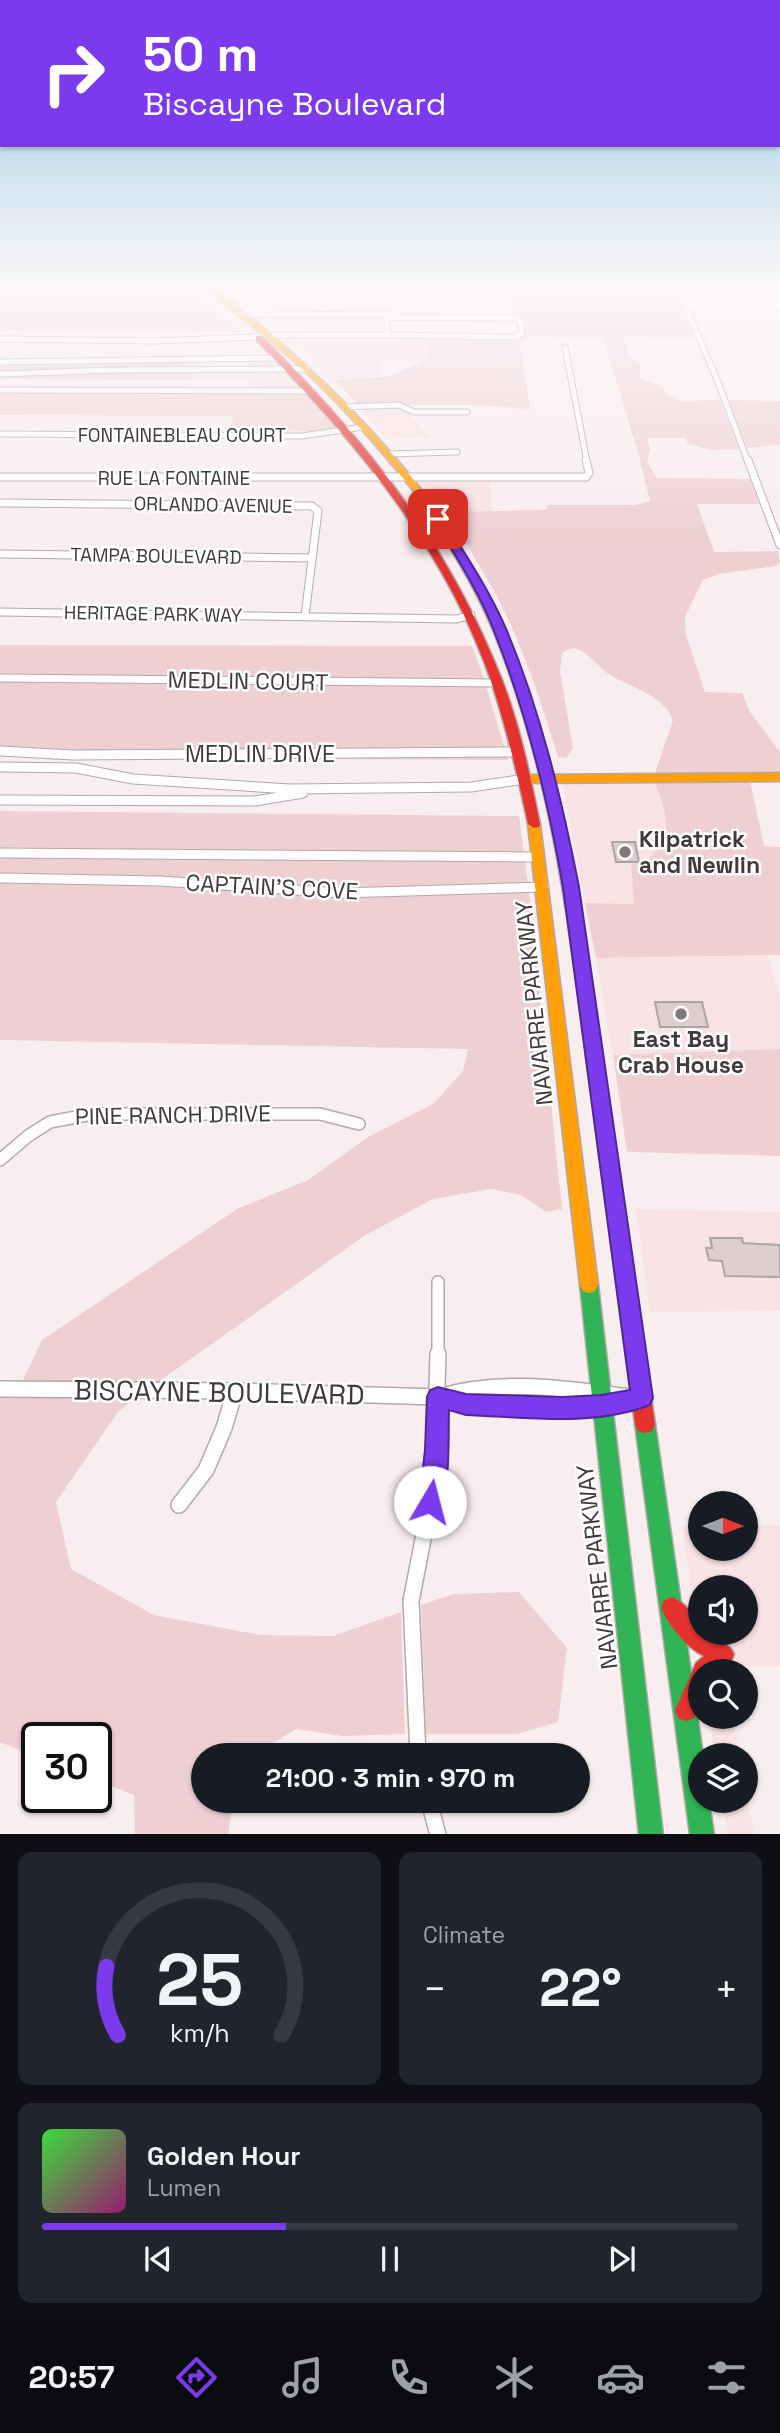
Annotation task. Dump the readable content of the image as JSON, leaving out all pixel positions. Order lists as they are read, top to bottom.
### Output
{
  "streets": {
    "main road": ["NAVARRE PARKWAY"],
    "street": [
      "FONTAINEBLEAU COURT",
      "RUE LA FONTAINE",
      "ORLANDO AVENUE",
      "TAMPA BOULEVARD",
      "HERITAGE PARK WAY",
      "MEDLIN COURT",
      "MEDLIN DRIVE",
      "CAPTAIN'S COVE",
      "PINE RANCH DRIVE",
      "BISCAYNE BOULEVARD"
    ]
  },
  "crossings": [
    ["FONTAINEBLEAU COURT", "NAVARRE PARKWAY"],
    ["RUE LA FONTAINE", "NAVARRE PARKWAY"],
    ["ORLANDO AVENUE", "TAMPA BOULEVARD"],
    ["ORLANDO AVENUE", "HERITAGE PARK WAY"],
    ["HERITAGE PARK WAY", "NAVARRE PARKWAY"],
    ["MEDLIN COURT", "NAVARRE PARKWAY"],
    ["MEDLIN DRIVE", "NAVARRE PARKWAY"],
    ["CAPTAIN'S COVE", "NAVARRE PARKWAY"],
    ["NAVARRE PARKWAY", "BISCAYNE BOULEVARD"]
  ],
  "places": ["Kilpatrick and Newlin", "East Bay Crab House"],
  "north": "right",
  "page": {
    "turn": ["50 m", "Biscayne Boulevard"],
    "limit": "30",
    "trip": "21:00 · 3 min · 970 m",
    "tile": "Climate",
    "heat": ["−", "22°", "+"],
    "song": ["Golden Hour", "Lumen"],
    "tabs": "20:57",
    "gauge": ["25", "km/h"]
  }
}
